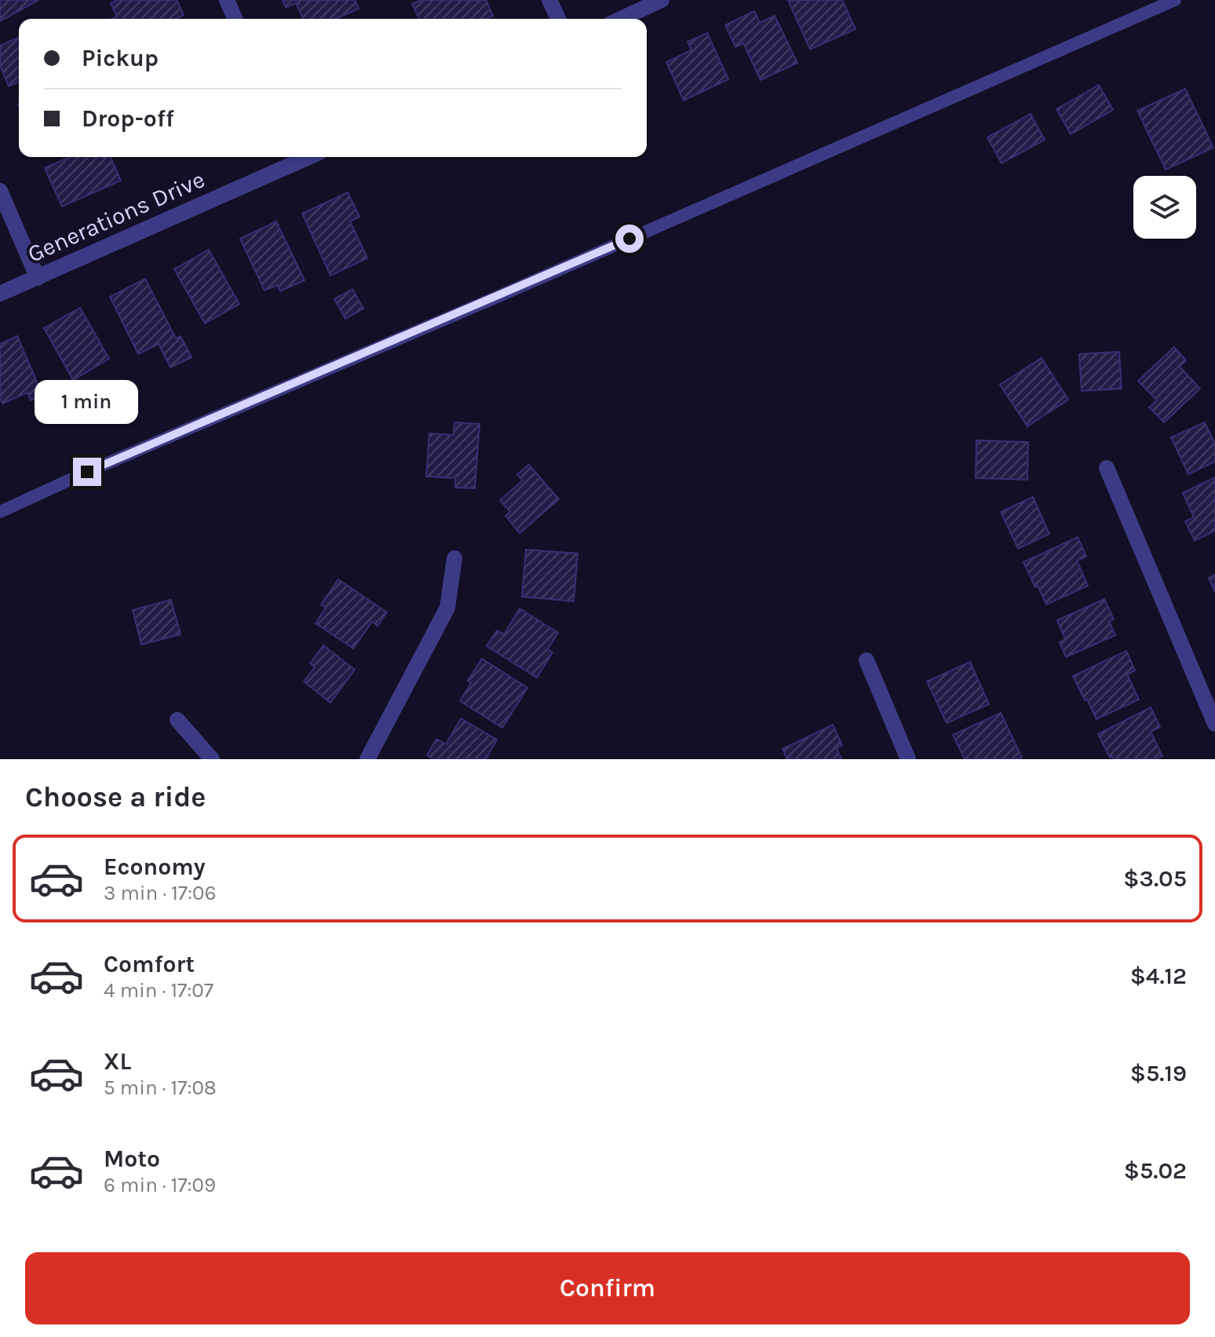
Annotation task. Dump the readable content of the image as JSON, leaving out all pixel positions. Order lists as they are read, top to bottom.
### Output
{
  "streets": {
    "street": ["Generations Drive"]
  },
  "page": {
    "banner": ["Pickup", "Drop-off"],
    "bubble": "1 min",
    "heading": "Choose a ride",
    "list": [
      {
        "name": "Economy",
        "note": "3 min · 17:06",
        "value": "$3.05"
      },
      {
        "name": "Comfort",
        "note": "4 min · 17:07",
        "value": "$4.12"
      },
      {
        "name": "XL",
        "note": "5 min · 17:08",
        "value": "$5.19"
      },
      {
        "name": "Moto",
        "note": "6 min · 17:09",
        "value": "$5.02"
      }
    ],
    "buttons": "Confirm"
  }
}
